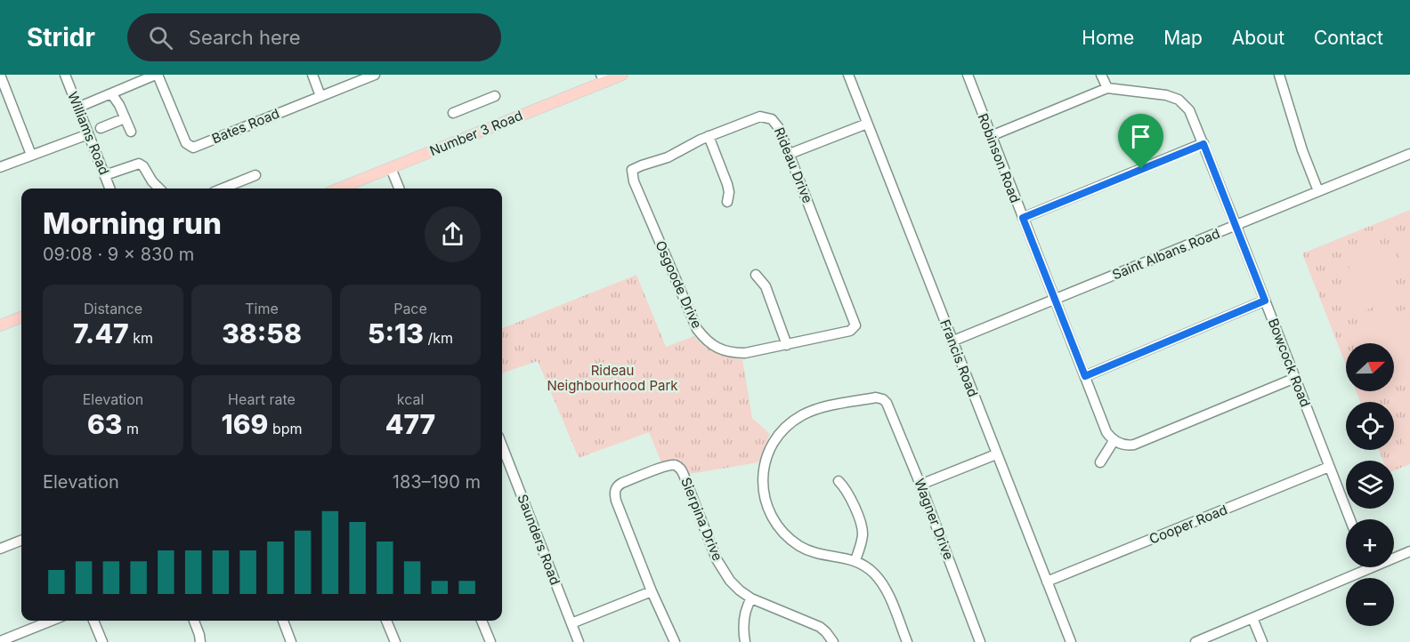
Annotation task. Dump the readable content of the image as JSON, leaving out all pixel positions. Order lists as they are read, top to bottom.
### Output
{
  "streets": {
    "main road": ["Number 3 Road"],
    "street": [
      "Bates Road",
      "Williams Road",
      "Robinson Road",
      "Rideau Drive",
      "Saint Albans Road",
      "Osgoode Drive",
      "Francis Road",
      "Bowcock Road",
      "Sierpina Drive",
      "Wagner Drive",
      "Cooper Road",
      "Saunders Road"
    ]
  },
  "crossings": [
    ["Robinson Road", "Saint Albans Road"],
    ["Rideau Drive", "Osgoode Drive"],
    ["Saint Albans Road", "Francis Road"],
    ["Saint Albans Road", "Bowcock Road"],
    ["Francis Road", "Cooper Road"],
    ["Bowcock Road", "Cooper Road"]
  ],
  "parks": ["Rideau Neighbourhood Park"],
  "north": "right",
  "page": {
    "header": "Stridr",
    "search": "Search here",
    "nav": [
      "Home",
      "Map",
      "About",
      "Contact"
    ],
    "heading": ["Morning run", "09:08 · 9 × 830 m"],
    "stats": [
      ["Distance", "7.47 km"],
      ["Time", "38:58"],
      ["Pace", "5:13 /km"],
      ["Elevation", "63 m"],
      ["Heart rate", "169 bpm"],
      ["kcal", "477"]
    ],
    "map_buttons": ["+", "−"],
    "chart": ["Elevation", "183–190 m"]
  }
}
